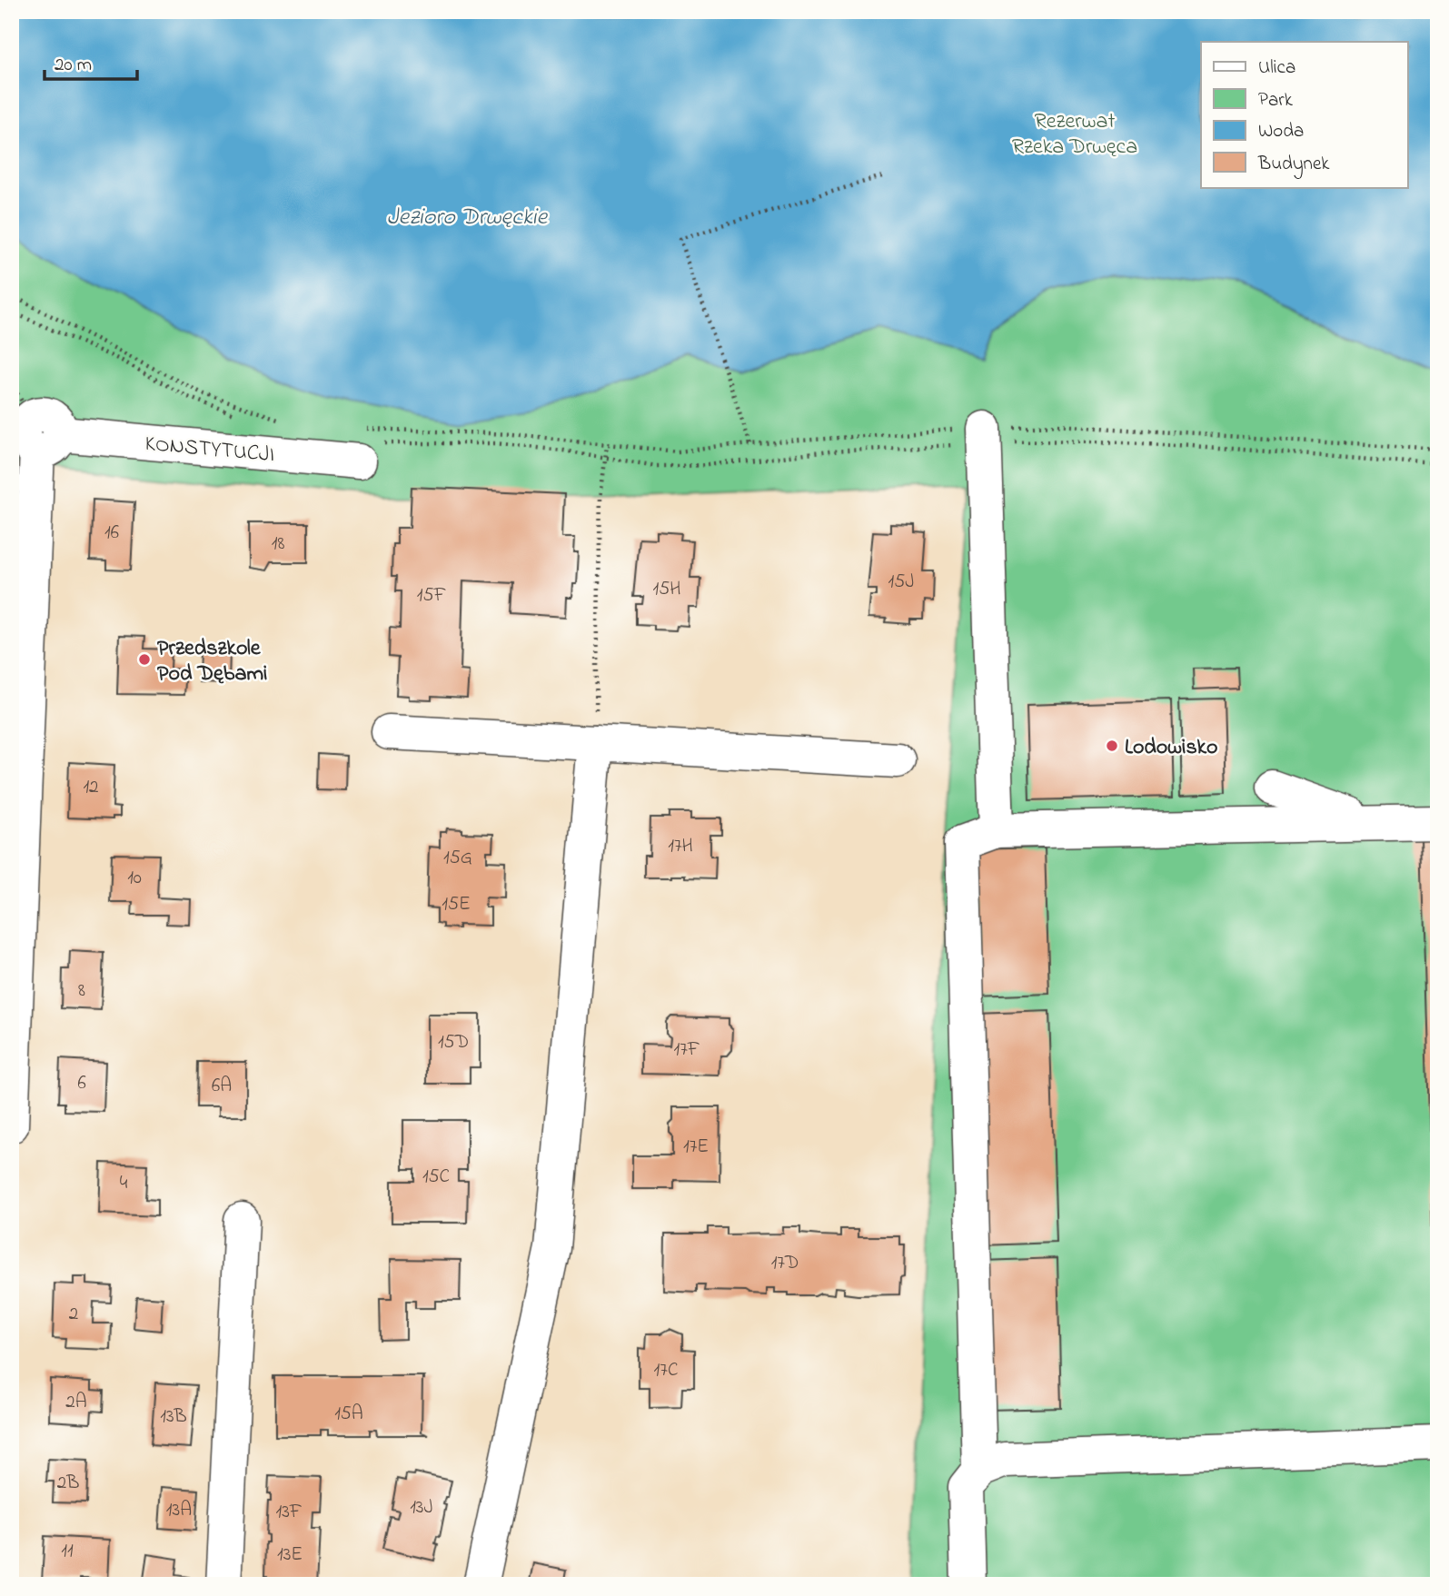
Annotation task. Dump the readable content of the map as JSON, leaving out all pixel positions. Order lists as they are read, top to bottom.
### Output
{
  "streets": {
    "street": ["KONSTYTUCJI"]
  },
  "water": ["Jezioro Drwęckie"],
  "parks": ["Rezerwat Rzeka Drwęca"],
  "places": ["Przedszkole Pod Dębami", "Lodowisko"],
  "house_numbers": [
    "16",
    "18",
    "15J",
    "15H",
    "15F",
    "12",
    "17H",
    "15G",
    "10",
    "15E",
    "8",
    "15D",
    "17F",
    "6",
    "6A",
    "17E",
    "15C",
    "4",
    "17D",
    "2",
    "17C",
    "2A",
    "15A",
    "13B",
    "2B",
    "13J",
    "13A",
    "13F",
    "11",
    "13E"
  ],
  "legend": [
    "Ulica",
    "Park",
    "Woda",
    "Budynek"
  ],
  "scale_bar": "20 m"
}
